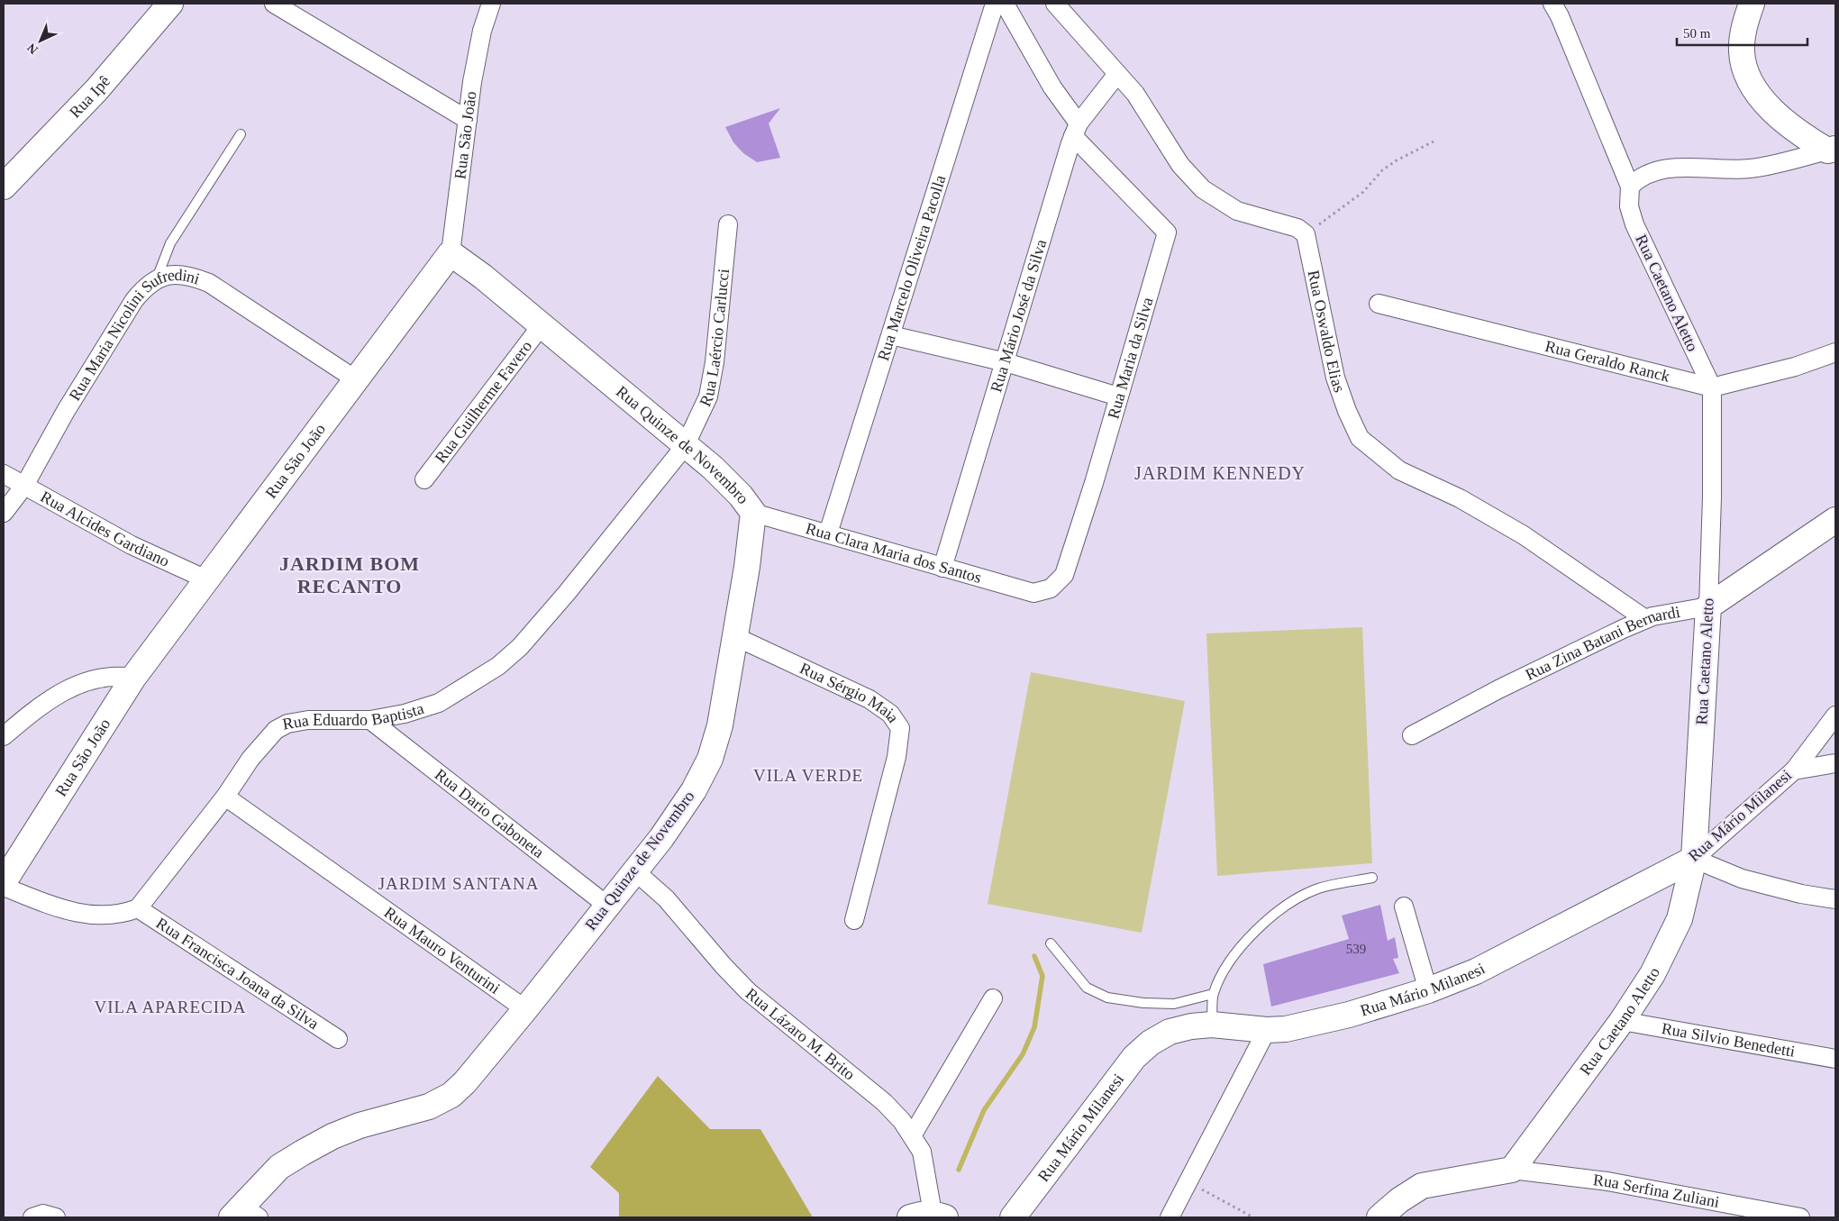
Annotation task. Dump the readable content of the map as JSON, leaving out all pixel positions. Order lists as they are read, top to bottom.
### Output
{
  "streets": {
    "street": [
      "Rua Ipê",
      "Rua São João",
      "Rua Marcelo Oliveira Pacolla",
      "Rua Caetano Aletto",
      "Rua Mário José da Silva",
      "Rua Oswaldo Elias",
      "Rua Laércio Carlucci",
      "Rua Maria Nicolini Sufredini",
      "Rua Maria da Silva",
      "Rua Geraldo Ranck",
      "Rua Guilherme Favero",
      "Rua Quinze de Novembro",
      "Rua Alcides Gardiano",
      "Rua Clara Maria dos Santos",
      "Rua Zina Batani Bernardi",
      "Rua Sérgio Maia",
      "Rua Eduardo Baptista",
      "Rua Dario Gaboneta",
      "Rua Mário Milanesi",
      "Rua Mauro Venturini",
      "Rua Francisca Joana da Silva",
      "Rua Lázaro M. Brito",
      "Rua Silvio Benedetti",
      "Rua Serfina Zuliani"
    ]
  },
  "crossings": [
    ["Rua São João", "Rua Maria Nicolini Sufredini"],
    ["Rua São João", "Rua Quinze de Novembro"],
    ["Rua São João", "Rua Alcides Gardiano"],
    ["Rua Marcelo Oliveira Pacolla", "Rua Clara Maria dos Santos"],
    ["Rua Caetano Aletto", "Rua Geraldo Ranck"],
    ["Rua Caetano Aletto", "Rua Zina Batani Bernardi"],
    ["Rua Caetano Aletto", "Rua Mário Milanesi"],
    ["Rua Caetano Aletto", "Rua Silvio Benedetti"],
    ["Rua Caetano Aletto", "Rua Serfina Zuliani"],
    ["Rua Mário José da Silva", "Rua Maria da Silva"],
    ["Rua Mário José da Silva", "Rua Clara Maria dos Santos"],
    ["Rua Oswaldo Elias", "Rua Zina Batani Bernardi"],
    ["Rua Laércio Carlucci", "Rua Quinze de Novembro"],
    ["Rua Laércio Carlucci", "Rua Eduardo Baptista"],
    ["Rua Maria Nicolini Sufredini", "Rua Alcides Gardiano"],
    ["Rua Maria da Silva", "Rua Clara Maria dos Santos"],
    ["Rua Guilherme Favero", "Rua Quinze de Novembro"],
    ["Rua Quinze de Novembro", "Rua Clara Maria dos Santos"],
    ["Rua Quinze de Novembro", "Rua Sérgio Maia"],
    ["Rua Quinze de Novembro", "Rua Eduardo Baptista"],
    ["Rua Quinze de Novembro", "Rua Dario Gaboneta"],
    ["Rua Quinze de Novembro", "Rua Mauro Venturini"],
    ["Rua Quinze de Novembro", "Rua Lázaro M. Brito"],
    ["Rua Eduardo Baptista", "Rua Dario Gaboneta"],
    ["Rua Eduardo Baptista", "Rua Mauro Venturini"],
    ["Rua Eduardo Baptista", "Rua Francisca Joana da Silva"]
  ],
  "districts": [
    "JARDIM KENNEDY",
    "JARDIM BOM RECANTO",
    "VILA VERDE",
    "JARDIM SANTANA",
    "VILA APARECIDA"
  ],
  "house_numbers": ["539"],
  "scale_bar": "50 m",
  "north": "bottom left"
}
